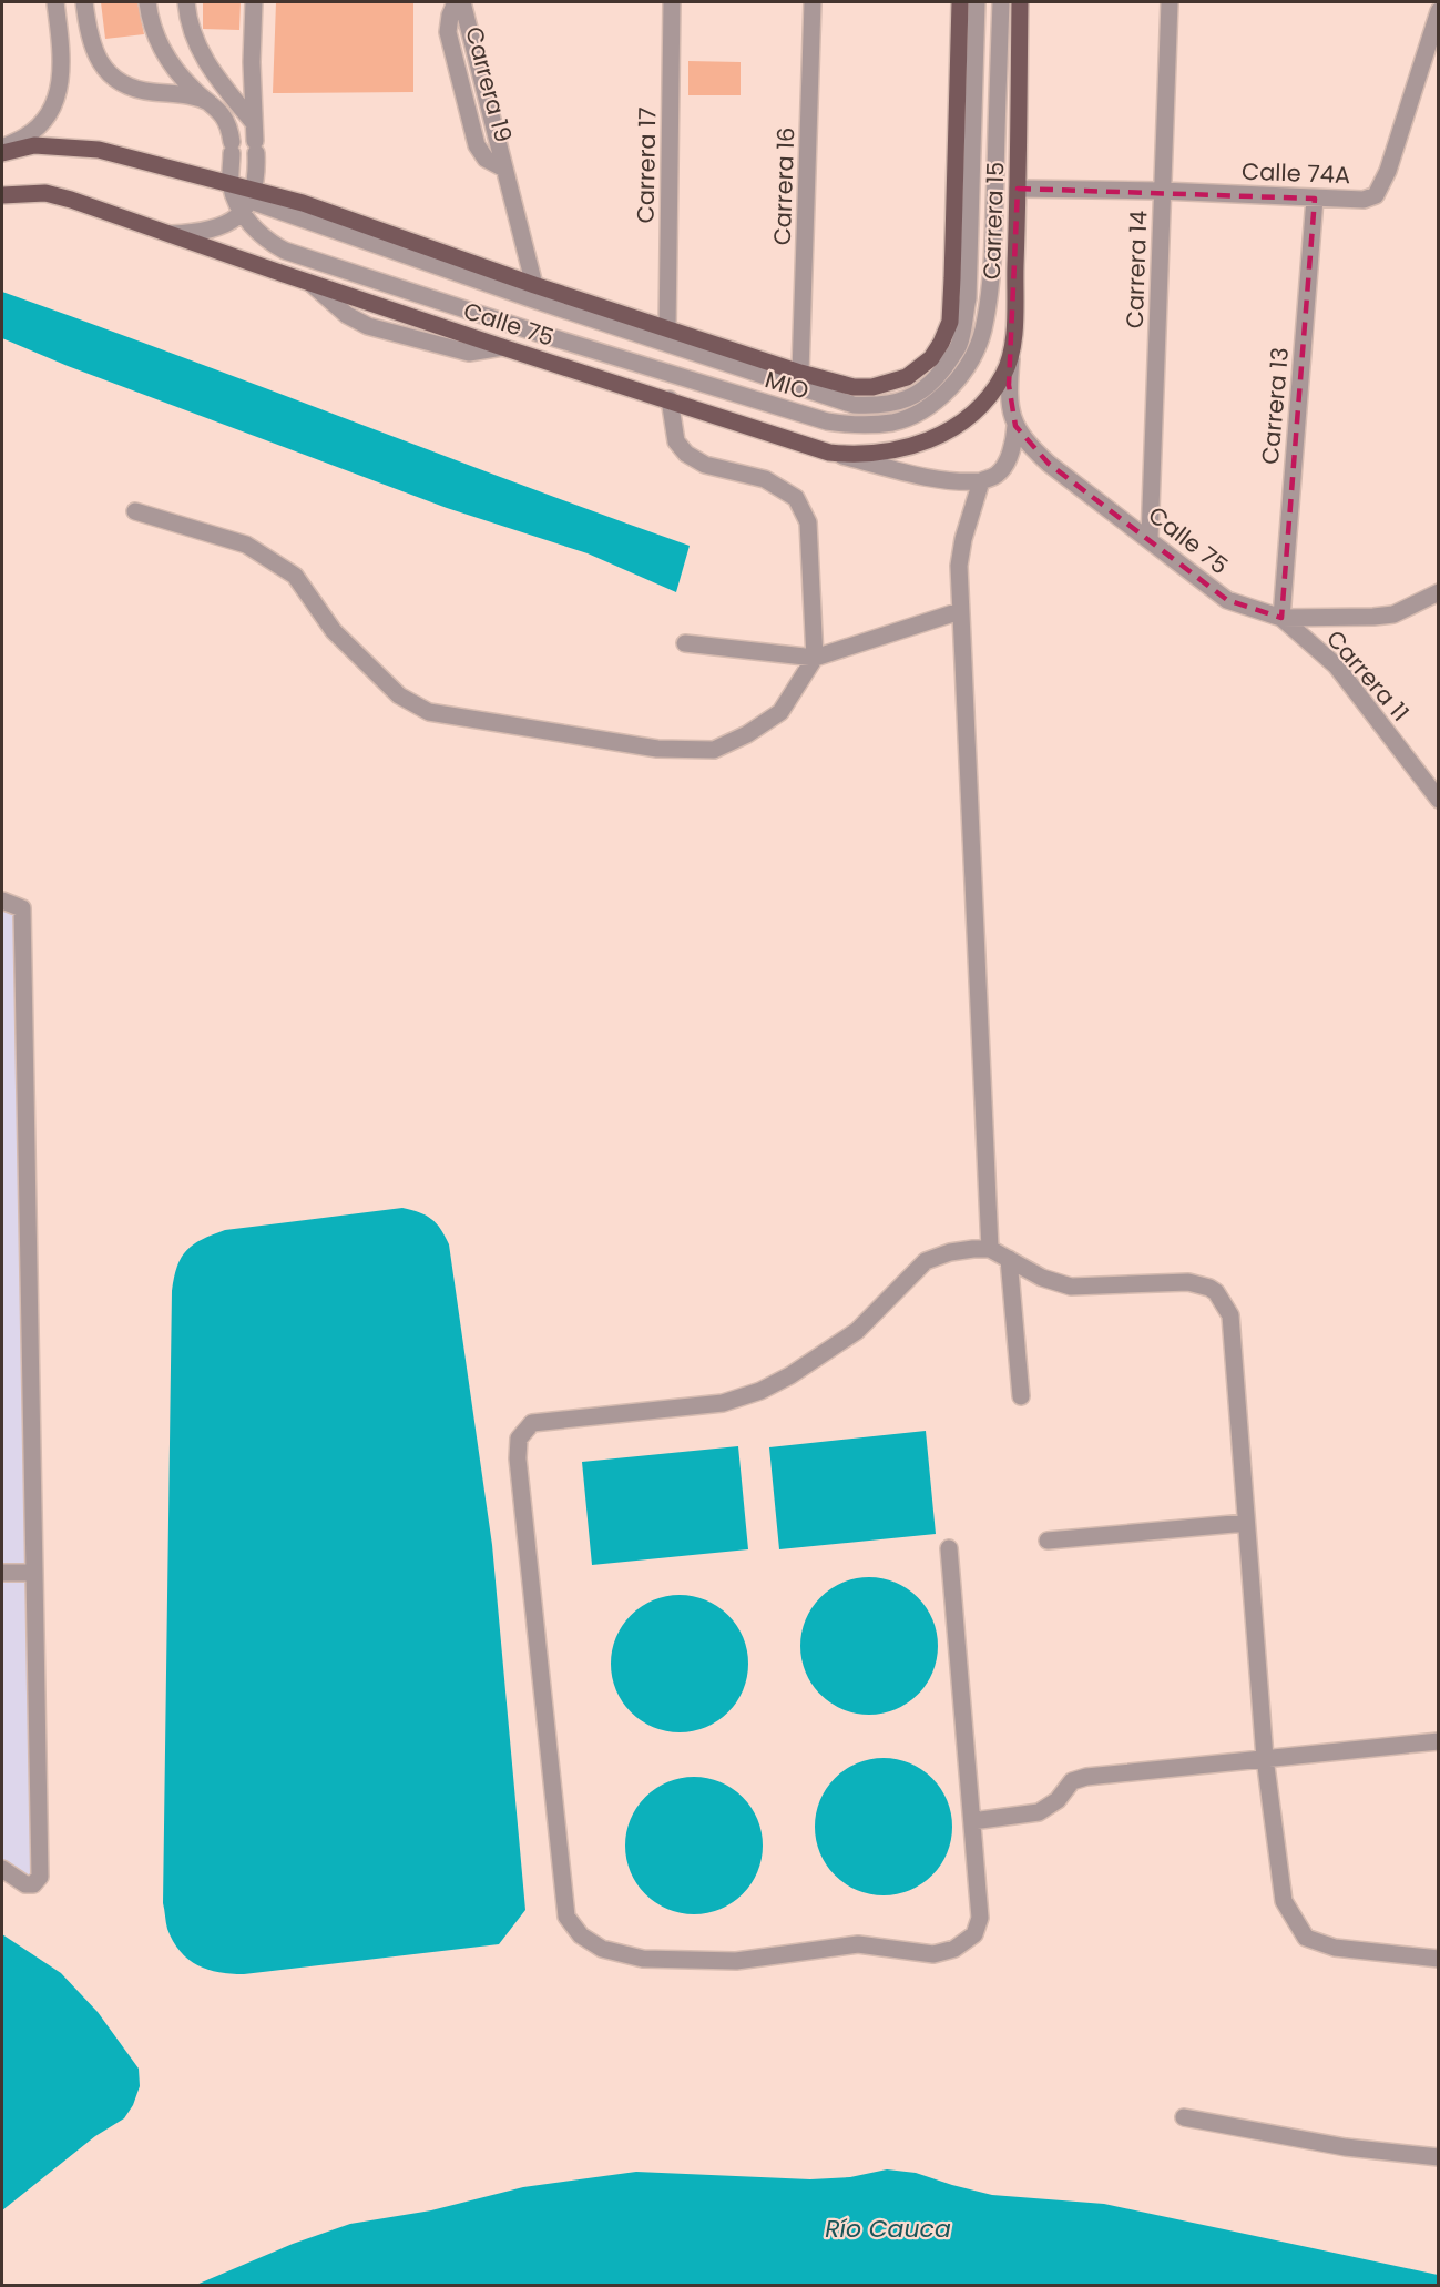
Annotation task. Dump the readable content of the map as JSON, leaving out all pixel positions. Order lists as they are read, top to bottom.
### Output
{
  "streets": {
    "main road": ["Carrera 15", "Calle 75"],
    "street": [
      "Carrera 19",
      "Carrera 17",
      "Calle 74A",
      "Carrera 16",
      "Carrera 14",
      "MIO",
      "Carrera 13",
      "Carrera 11"
    ]
  },
  "crossings": [
    ["Carrera 19", "Calle 75"],
    ["Carrera 17", "Calle 75"],
    ["Calle 74A", "Carrera 15"],
    ["Calle 74A", "Carrera 14"],
    ["Calle 74A", "Carrera 13"],
    ["Carrera 16", "Calle 75"],
    ["Carrera 15", "Calle 75"],
    ["Carrera 14", "Calle 75"],
    ["Calle 75", "MIO"],
    ["Calle 75", "Carrera 13"],
    ["Calle 75", "Carrera 11"],
    ["Carrera 13", "Carrera 11"]
  ],
  "water": ["Río Cauca"]
}
